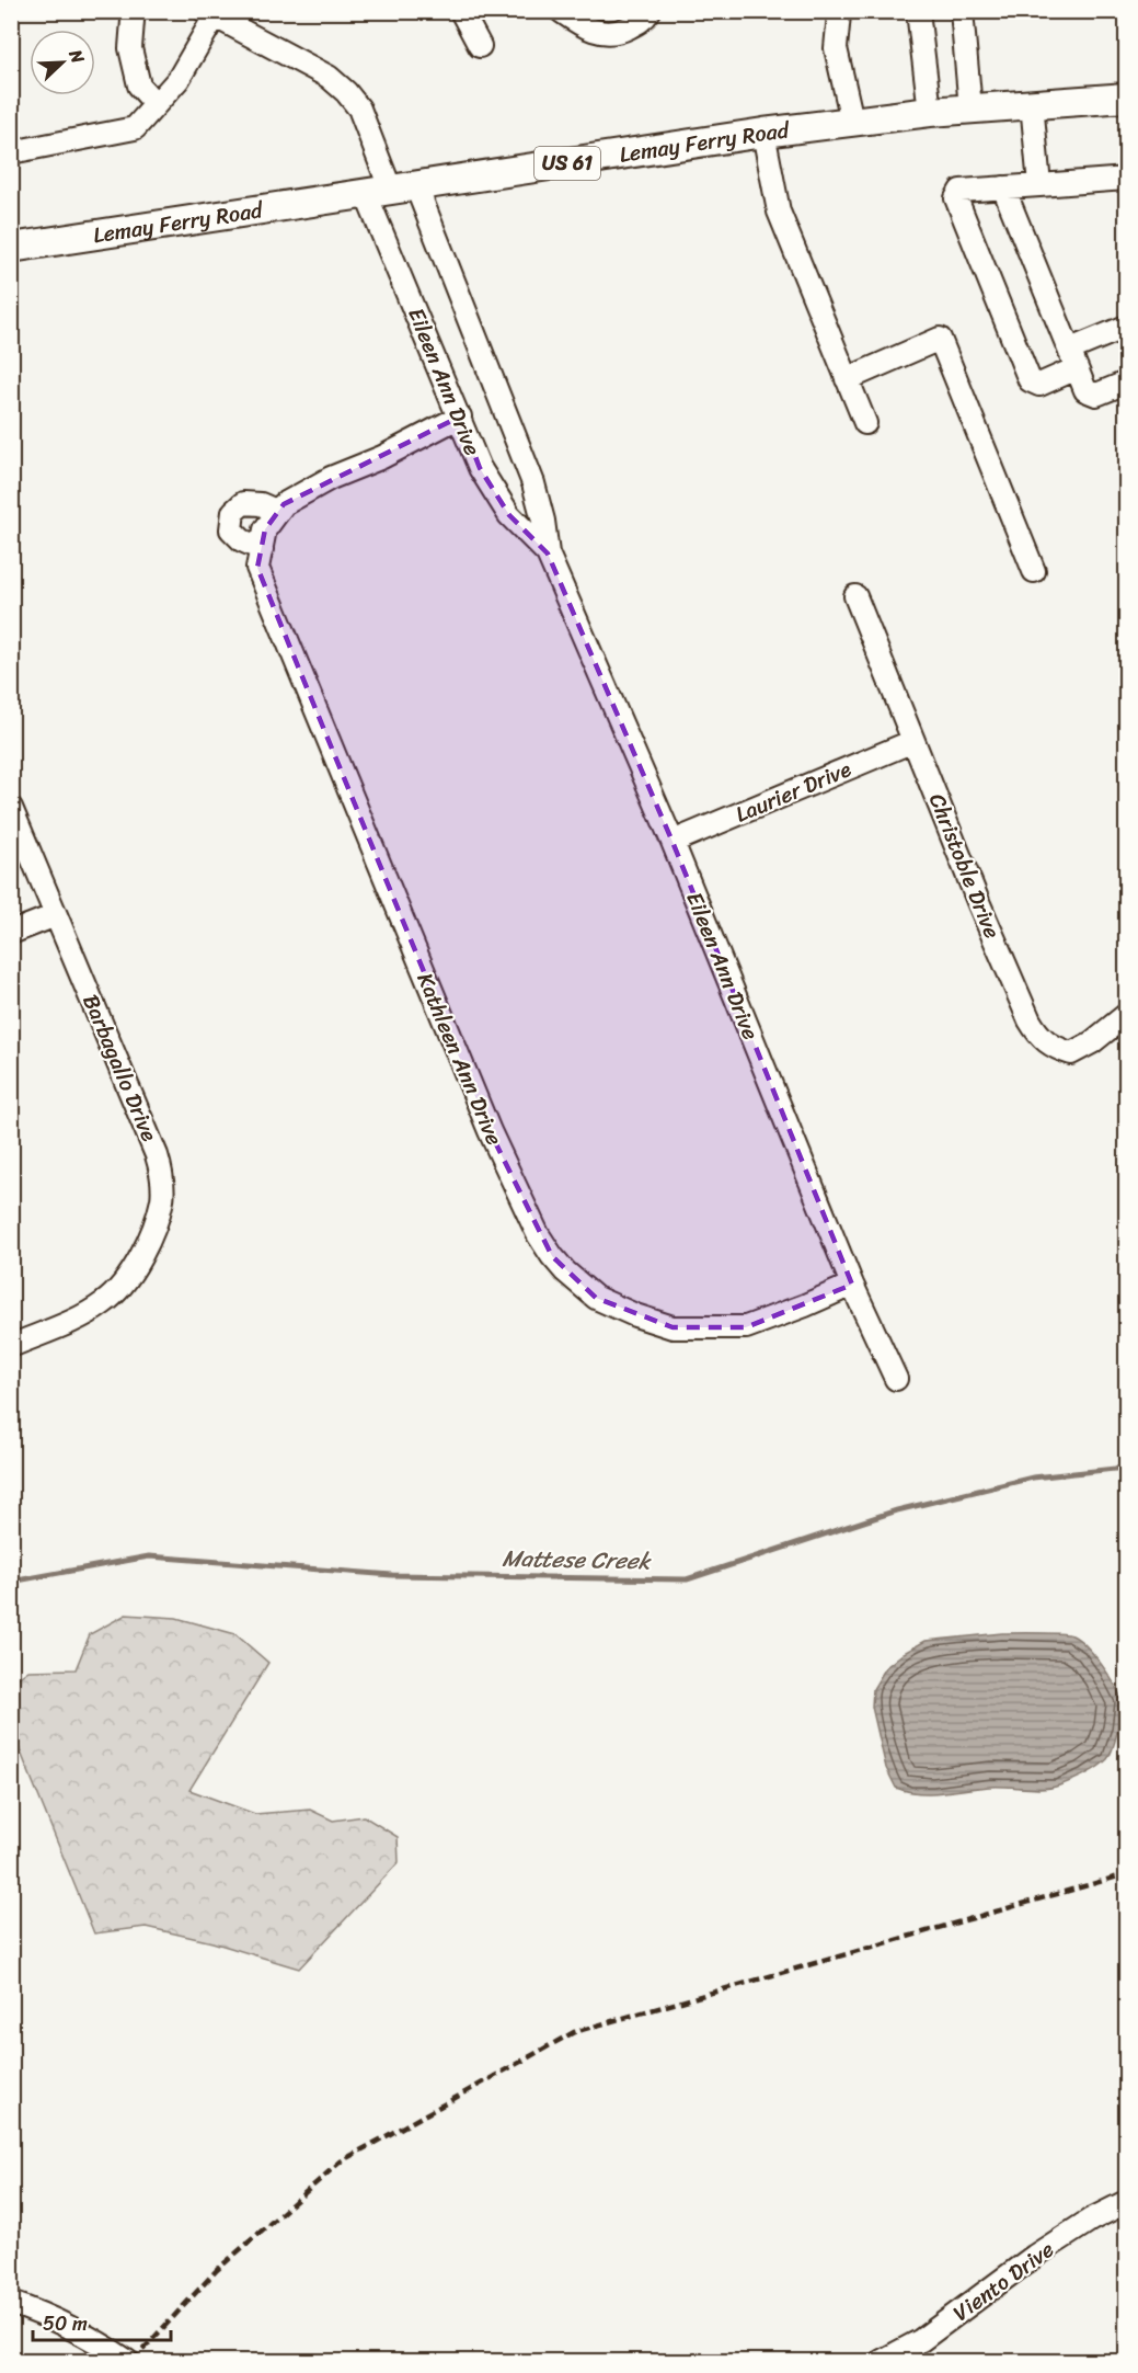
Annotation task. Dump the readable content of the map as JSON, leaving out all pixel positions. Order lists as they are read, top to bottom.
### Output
{
  "streets": {
    "main road": ["Lemay Ferry Road", "US 61"],
    "street": [
      "Eileen Ann Drive",
      "Laurier Drive",
      "Christoble Drive",
      "Kathleen Ann Drive",
      "Barbagallo Drive",
      "Viento Drive"
    ]
  },
  "crossings": [
    ["Lemay Ferry Road", "Eileen Ann Drive"],
    ["Eileen Ann Drive", "Laurier Drive"],
    ["Eileen Ann Drive", "Kathleen Ann Drive"],
    ["Laurier Drive", "Christoble Drive"]
  ],
  "water": ["Mattese Creek"],
  "scale_bar": "50 m",
  "north": "top right"
}
